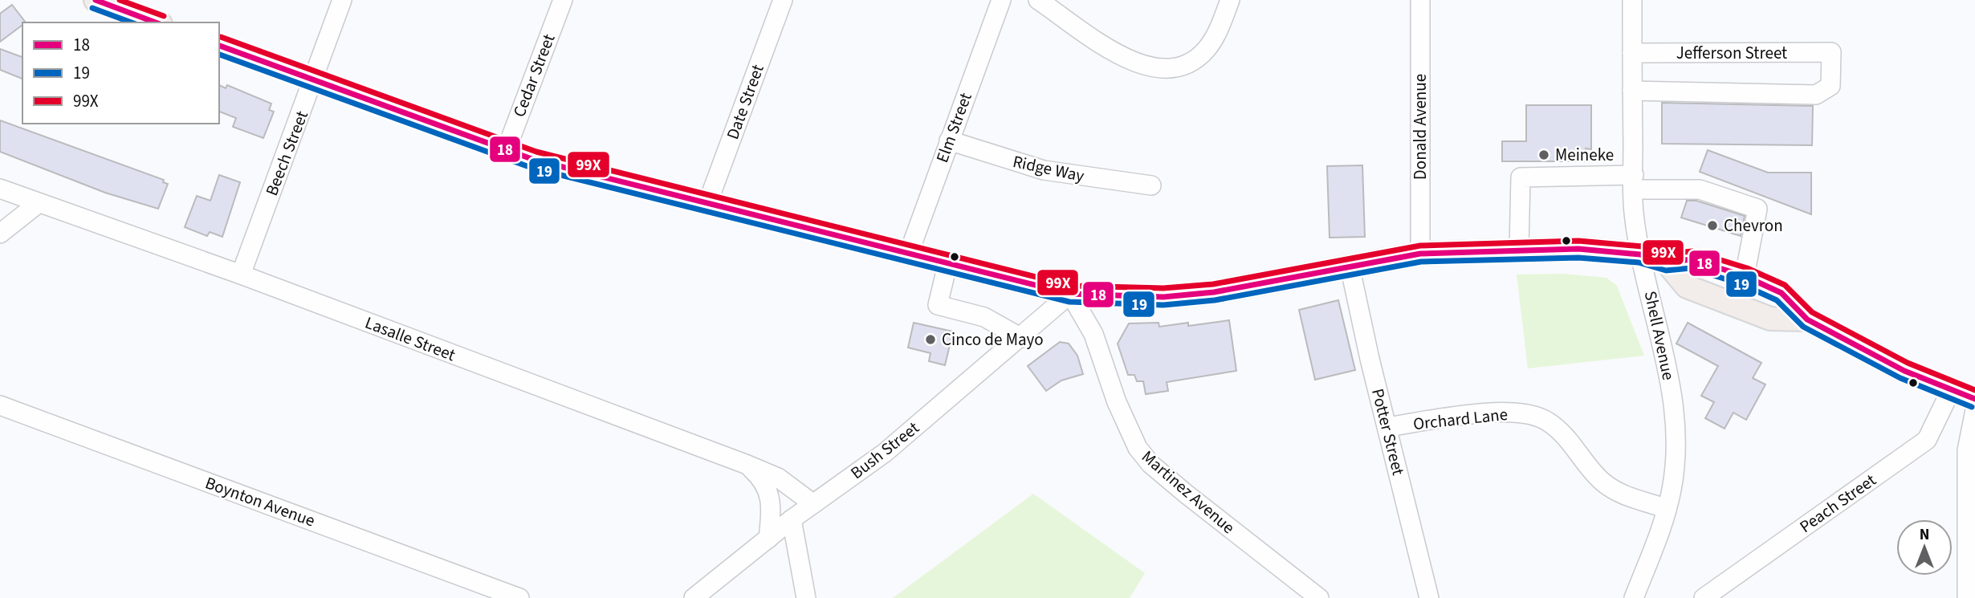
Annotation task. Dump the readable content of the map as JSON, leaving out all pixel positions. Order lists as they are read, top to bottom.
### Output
{
  "streets": {
    "street": [
      "Jefferson Street",
      "Cedar Street",
      "Date Street",
      "Donald Avenue",
      "Elm Street",
      "Beech Street",
      "Ridge Way",
      "Shell Avenue",
      "Lasalle Street",
      "Orchard Lane",
      "Potter Street",
      "Bush Street",
      "Martinez Avenue",
      "Boynton Avenue",
      "Peach Street"
    ]
  },
  "crossings": [
    ["Jefferson Street", "Shell Avenue"],
    ["Elm Street", "Ridge Way"],
    ["Beech Street", "Lasalle Street"],
    ["Shell Avenue", "Orchard Lane"],
    ["Lasalle Street", "Bush Street"],
    ["Orchard Lane", "Potter Street"],
    ["Bush Street", "Martinez Avenue"]
  ],
  "places": ["Meineke", "Chevron", "Cinco de Mayo"],
  "lines": ["transit line 18", "transit line 99X", "transit line 19"],
  "legend": ["18", "19", "99X"],
  "north": "top"
}
